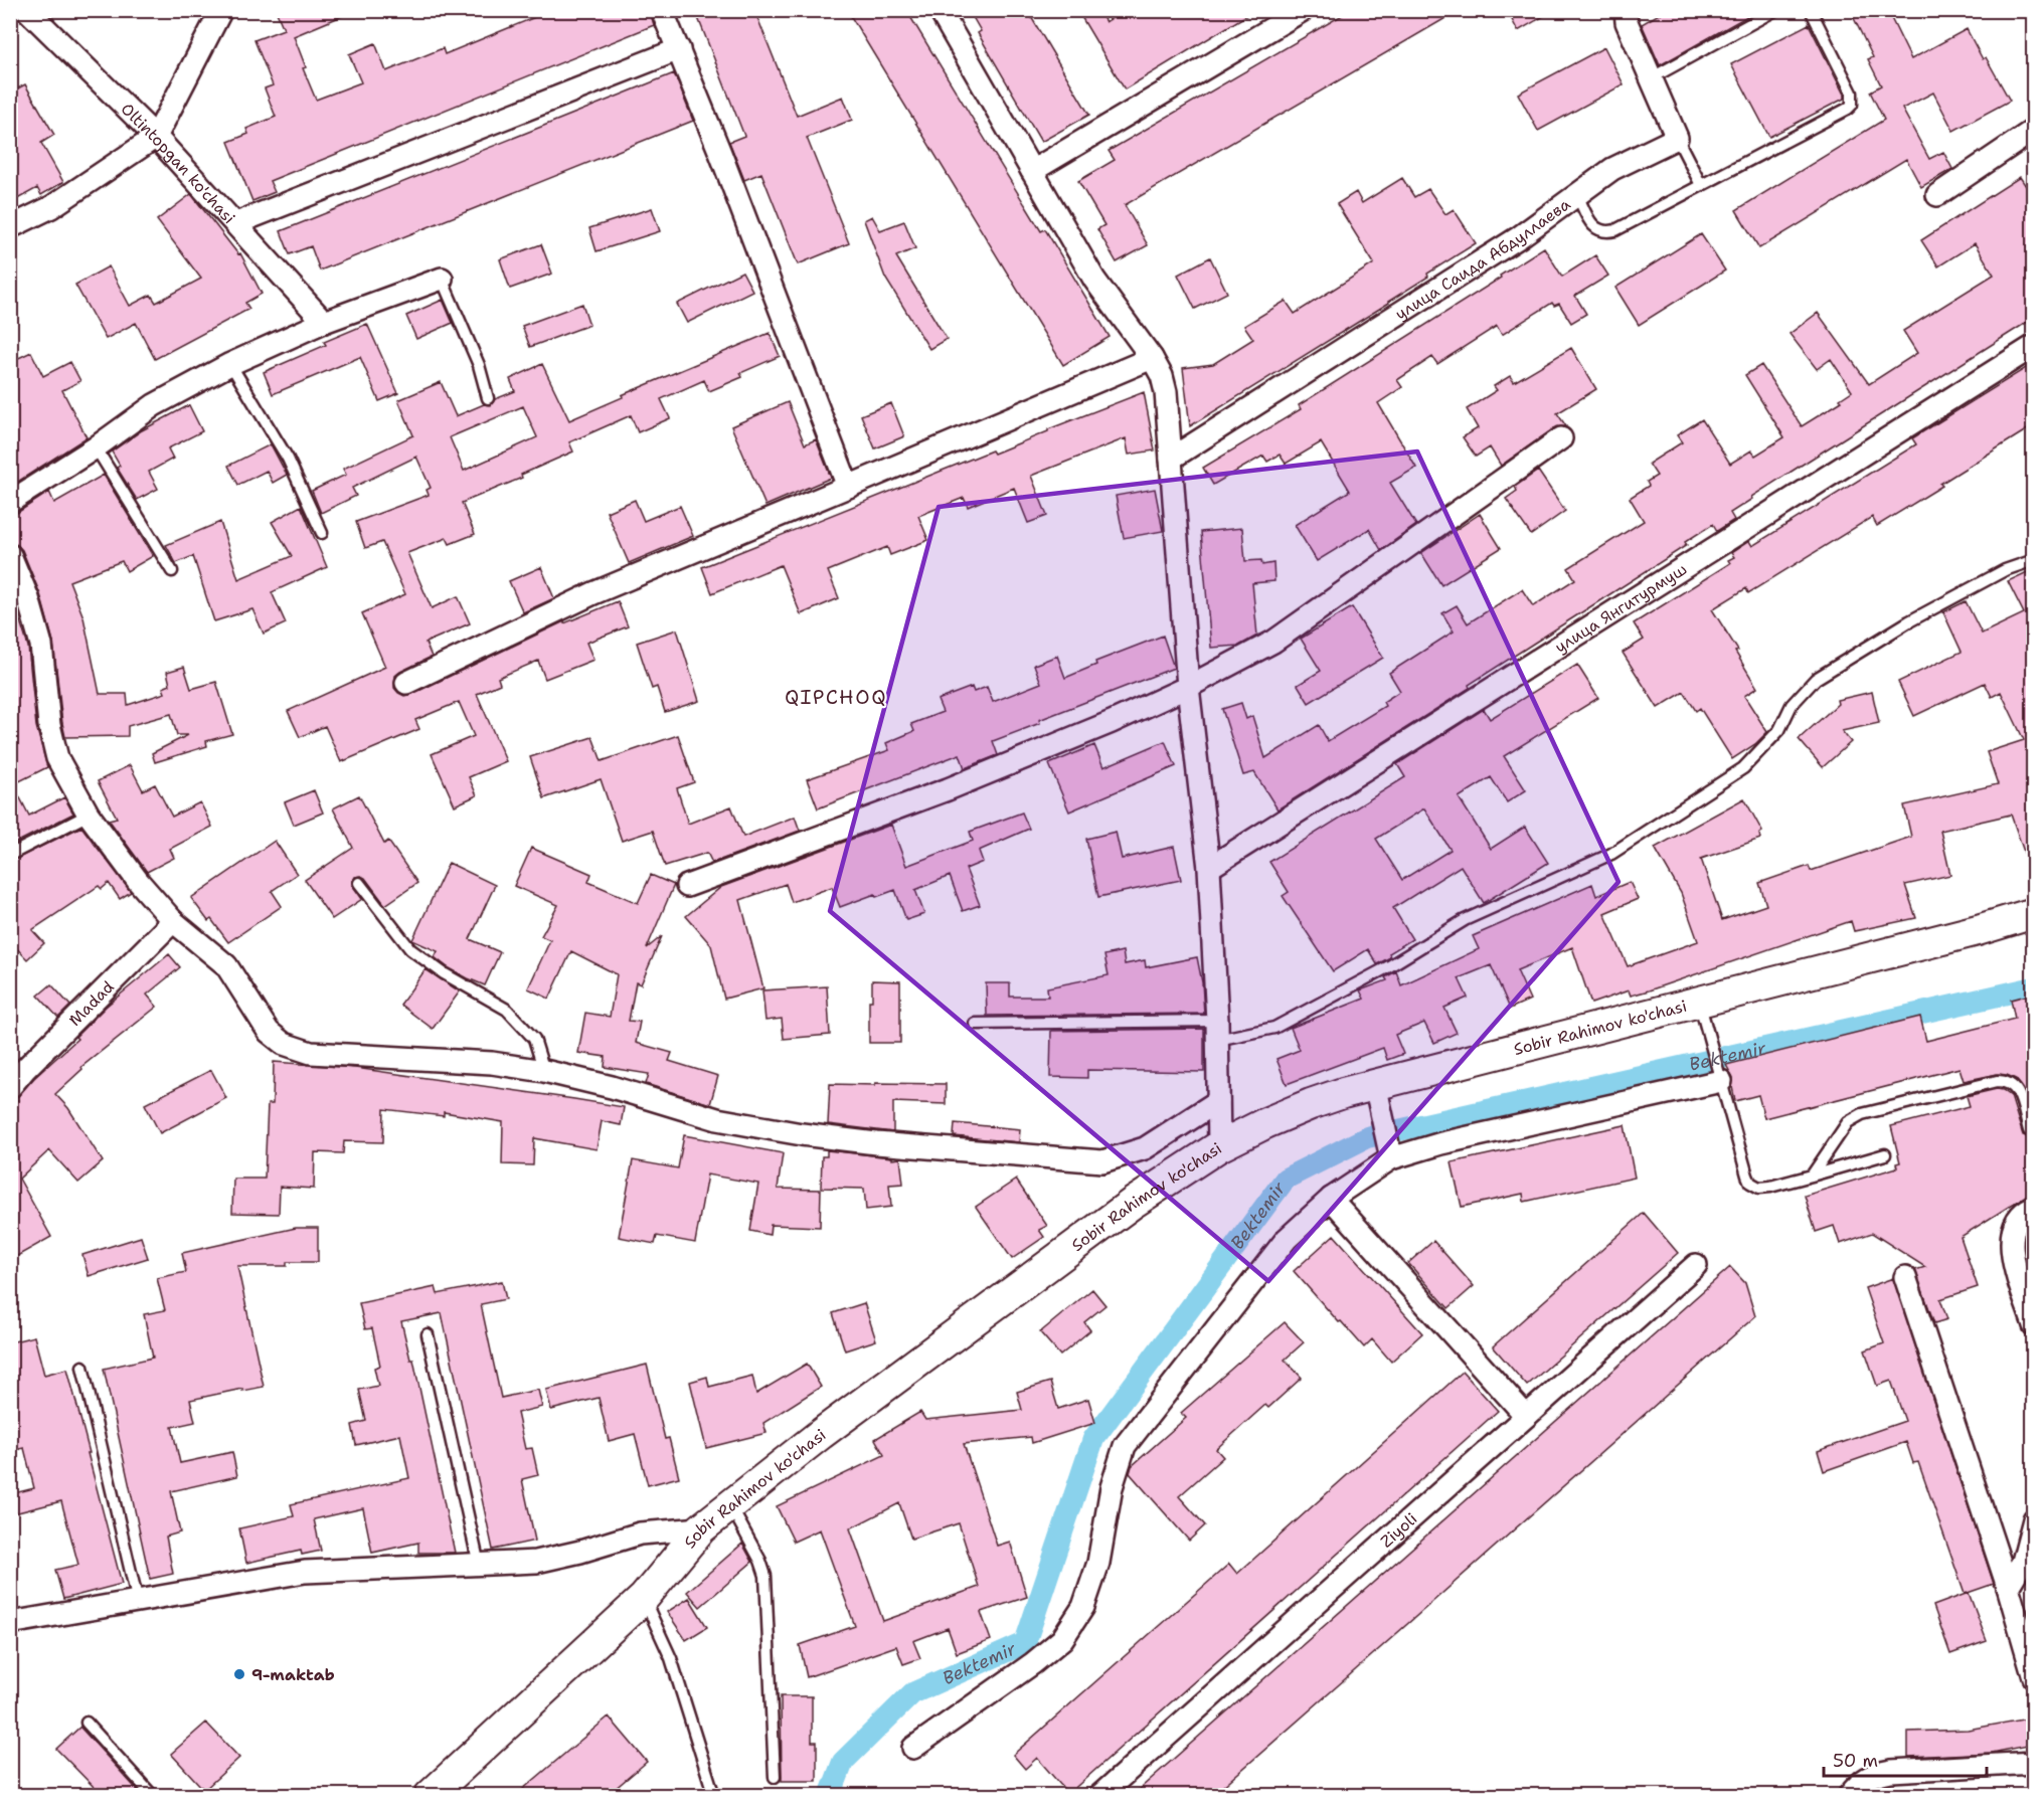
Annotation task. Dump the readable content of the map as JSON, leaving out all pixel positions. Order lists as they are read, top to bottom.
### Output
{
  "streets": {
    "street": [
      "Oltintopgan ko'chasi",
      "улица Саида Абдуллаева",
      "улица Янгитурмуш",
      "Madad",
      "Sobir Rahimov ko'chasi",
      "Ziyoli"
    ]
  },
  "districts": ["QIPCHOQ"],
  "water": ["Bektemir"],
  "places": ["9-maktab"],
  "scale_bar": "50 m"
}
